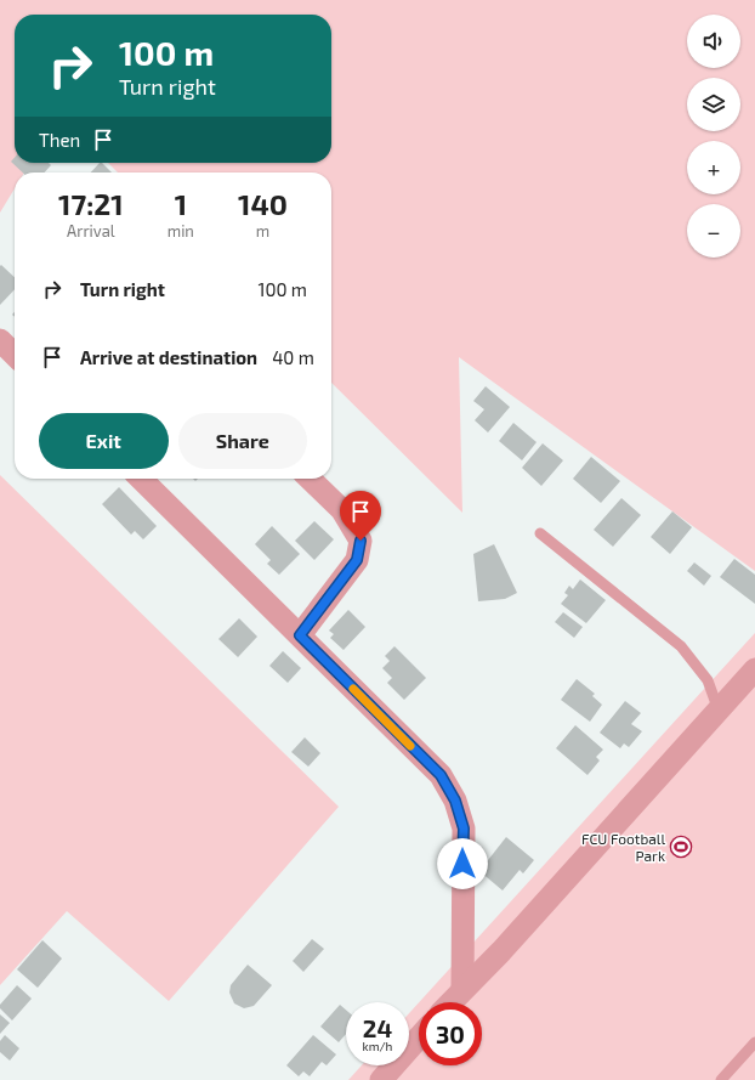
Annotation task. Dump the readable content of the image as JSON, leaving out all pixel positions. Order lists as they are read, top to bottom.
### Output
{
  "places": {
    "sports": ["FCU Football Park"]
  },
  "page": {
    "map_buttons": ["+", "−"],
    "turn": ["100 m", "Turn right"],
    "then": "Then",
    "eta": [
      "17:21",
      "Arrival",
      "1",
      "min",
      "140",
      "m"
    ],
    "list": [
      {
        "name": "Turn right",
        "value": "100 m"
      },
      {
        "name": "Arrive at destination",
        "value": "40 m"
      }
    ],
    "buttons": ["Exit", "Share"],
    "speed": "24 km/h",
    "limit": "30"
  }
}
